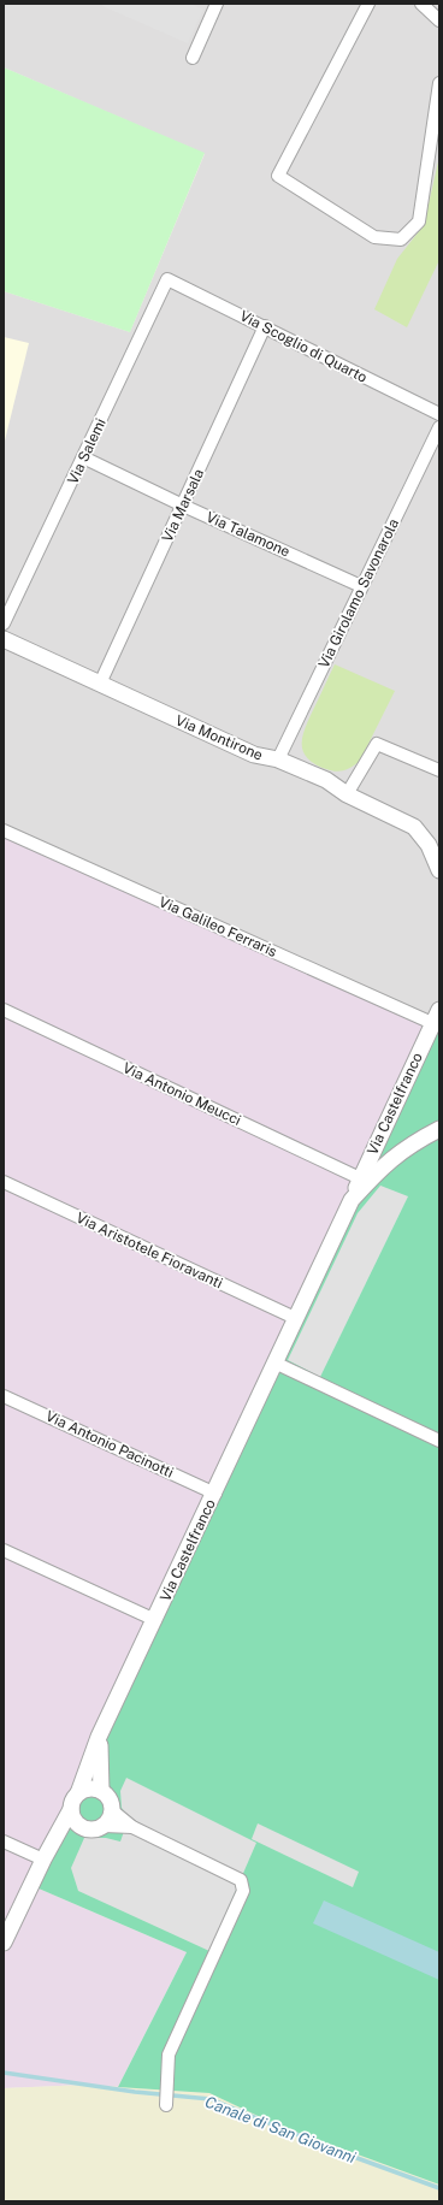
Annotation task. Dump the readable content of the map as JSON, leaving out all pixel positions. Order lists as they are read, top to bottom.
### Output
{
  "streets": {
    "street": [
      "Via Scoglio di Quarto",
      "Via Salemi",
      "Via Marsala",
      "Via Talamone",
      "Via Girolamo Savonarola",
      "Via Montirone",
      "Via Galileo Ferraris",
      "Via Antonio Meucci",
      "Via Castelfranco",
      "Via Aristotele Fioravanti",
      "Via Antonio Pacinotti"
    ]
  },
  "crossings": [
    ["Via Scoglio di Quarto", "Via Salemi"],
    ["Via Scoglio di Quarto", "Via Marsala"],
    ["Via Salemi", "Via Talamone"],
    ["Via Marsala", "Via Talamone"],
    ["Via Marsala", "Via Montirone"],
    ["Via Talamone", "Via Girolamo Savonarola"],
    ["Via Girolamo Savonarola", "Via Montirone"],
    ["Via Galileo Ferraris", "Via Castelfranco"],
    ["Via Antonio Meucci", "Via Castelfranco"],
    ["Via Castelfranco", "Via Aristotele Fioravanti"],
    ["Via Castelfranco", "Via Antonio Pacinotti"]
  ],
  "water": ["Canale di San Giovanni"]
}
